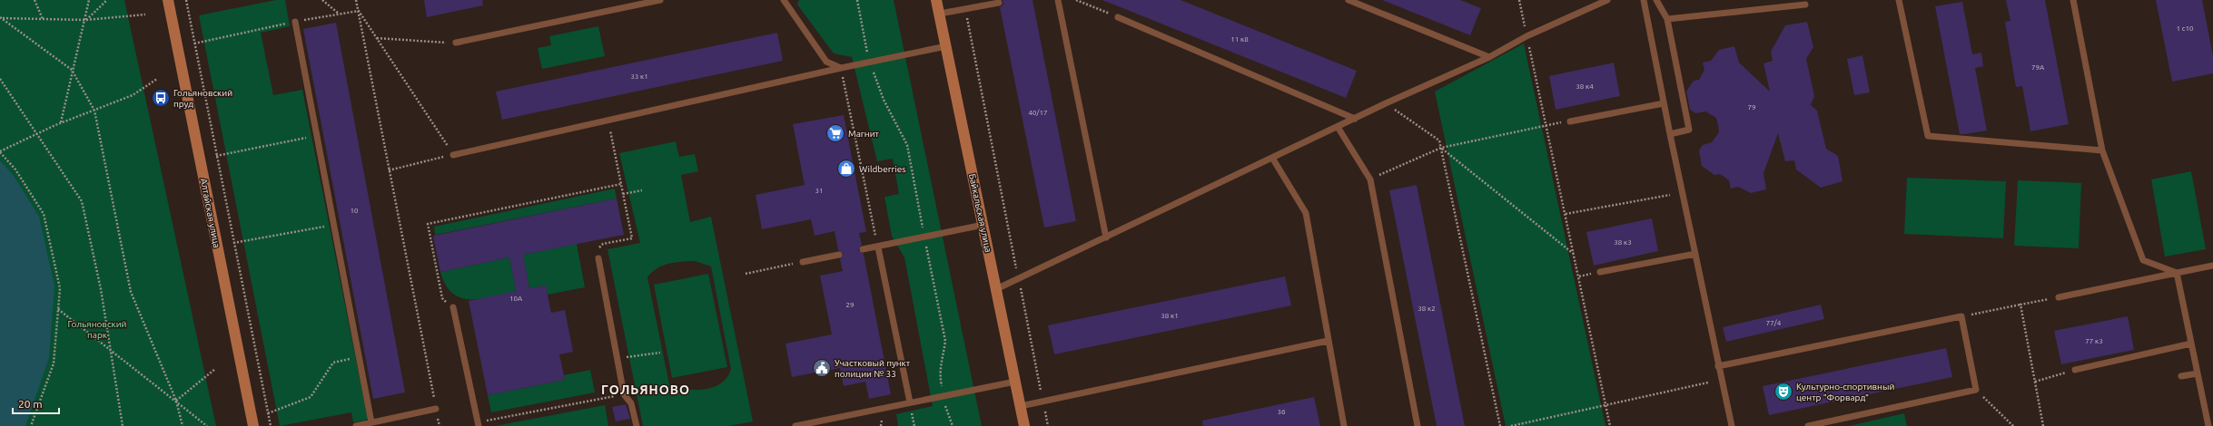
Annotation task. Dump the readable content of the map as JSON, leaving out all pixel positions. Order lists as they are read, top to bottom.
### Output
{
  "streets": {
    "street": ["Алтайская улица", "Байкальская улица"]
  },
  "districts": ["ГОЛЬЯНОВО"],
  "parks": ["Гольяновcкий парк"],
  "places": {
    "bus stop": ["Гольяновский пруд"],
    "supermarket": ["Магнит"],
    "shop": ["Wildberries"],
    "public building": ["Участковый пункт полиции № 33"],
    "theatre": ["Культурно-спортивный центр \"Форвард\""]
  },
  "house_numbers": [
    "1 с10",
    "11 к8",
    "79А",
    "33 к1",
    "38 к4",
    "79",
    "40/17",
    "31",
    "10",
    "38 к3",
    "10А",
    "29",
    "38 к2",
    "38 к1",
    "77/4",
    "77 к3",
    "36"
  ],
  "scale_bar": "20 m"
}
